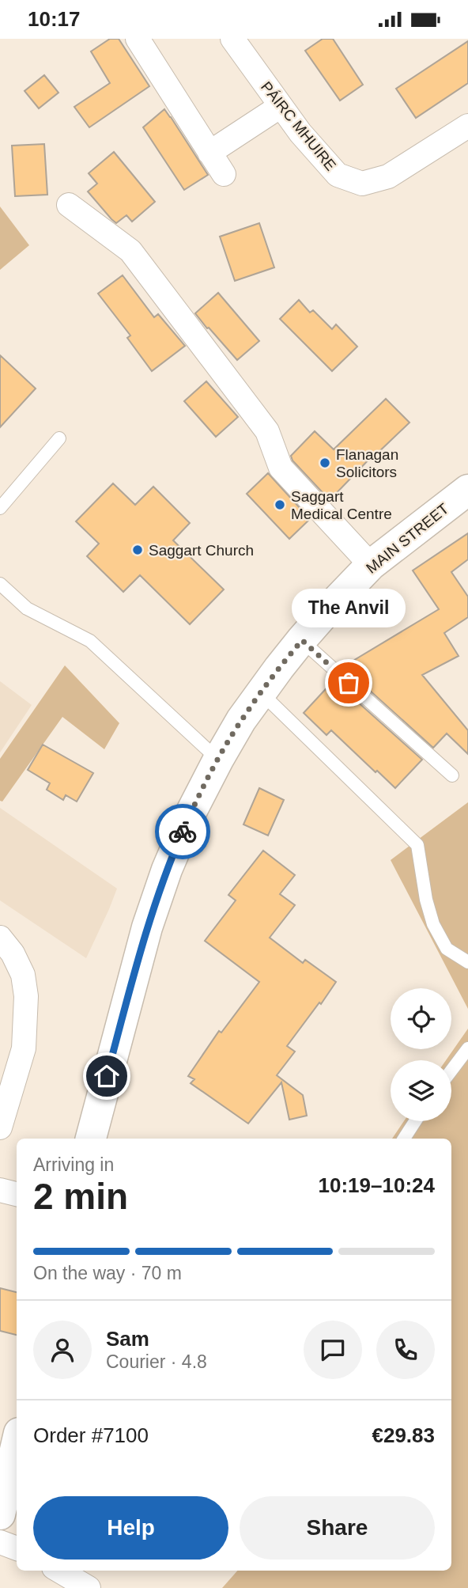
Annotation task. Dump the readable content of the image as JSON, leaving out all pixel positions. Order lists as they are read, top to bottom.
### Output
{
  "streets": {
    "street": ["PÁIRC MHUIRE", "MAIN STREET"]
  },
  "places": [
    "Flanagan Solicitors",
    "Saggart Medical Centre",
    "Saggart Church",
    "The Anvil"
  ],
  "page": {
    "status": "10:17",
    "bubble": "The Anvil",
    "heading": ["2 min", "Arriving in", "10:19–10:24"],
    "panel": [
      "Sam",
      "Courier · 4.8",
      "Order #7100",
      "€29.83"
    ],
    "bar": "On the way · 70 m",
    "buttons": ["Help", "Share"]
  }
}
